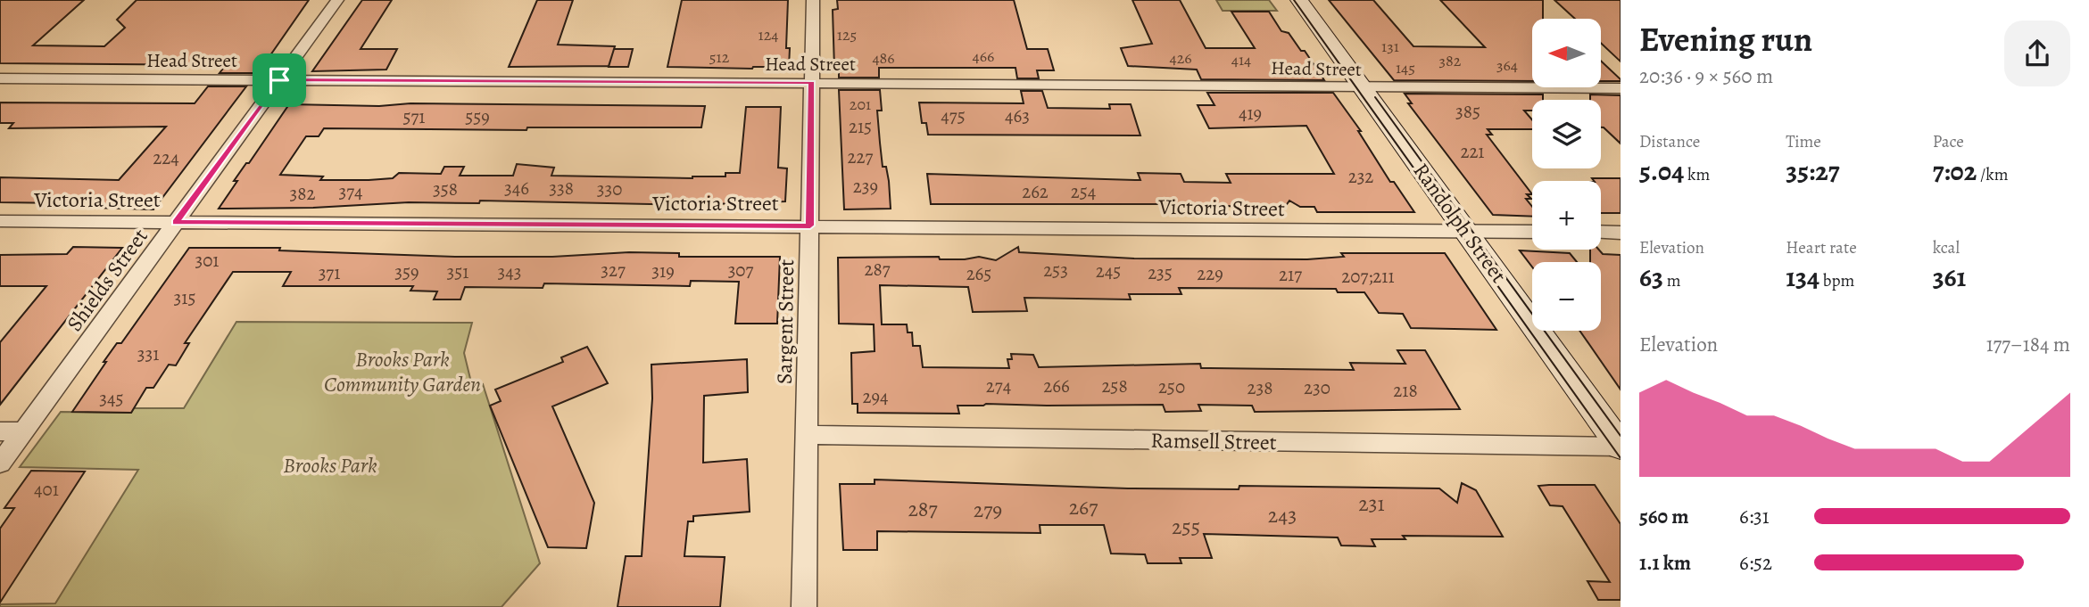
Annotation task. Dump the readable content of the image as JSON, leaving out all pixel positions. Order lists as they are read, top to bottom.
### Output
{
  "streets": {
    "street": [
      "Head Street",
      "Victoria Street",
      "Randolph Street",
      "Shields Street",
      "Sargent Street",
      "Ramsell Street"
    ]
  },
  "crossings": [
    ["Head Street", "Randolph Street"],
    ["Head Street", "Shields Street"],
    ["Head Street", "Sargent Street"],
    ["Victoria Street", "Randolph Street"],
    ["Victoria Street", "Shields Street"],
    ["Victoria Street", "Sargent Street"],
    ["Randolph Street", "Ramsell Street"],
    ["Sargent Street", "Ramsell Street"]
  ],
  "parks": ["Brooks Park Community Garden", "Brooks Park"],
  "house_numbers": [
    "124",
    "125",
    "131",
    "466",
    "512",
    "486",
    "426",
    "414",
    "382",
    "364",
    "145",
    "201",
    "385",
    "419",
    "475",
    "463",
    "571",
    "559",
    "215",
    "221",
    "227",
    "224",
    "232",
    "239",
    "346",
    "338",
    "358",
    "330",
    "374",
    "262",
    "254",
    "382",
    "301",
    "287",
    "327",
    "307",
    "253",
    "319",
    "245",
    "359",
    "351",
    "343",
    "371",
    "235",
    "265",
    "229",
    "217",
    "207;211",
    "315",
    "331",
    "274",
    "266",
    "258",
    "250",
    "238",
    "230",
    "218",
    "294",
    "345",
    "401",
    "231",
    "267",
    "287",
    "279",
    "243",
    "255"
  ],
  "north": "left",
  "page": {
    "heading": ["Evening run", "20:36 · 9 × 560 m"],
    "map_buttons": ["+", "−"],
    "stats": [
      ["Distance", "5.04 km"],
      ["Time", "35:27"],
      ["Pace", "7:02 /km"],
      ["Elevation", "63 m"],
      ["Heart rate", "134 bpm"],
      ["kcal", "361"]
    ],
    "chart": ["Elevation", "177–184 m"],
    "list": [
      {
        "name": "560 m",
        "note": "6:31"
      },
      {
        "name": "1.1 km",
        "note": "6:52"
      }
    ]
  }
}
